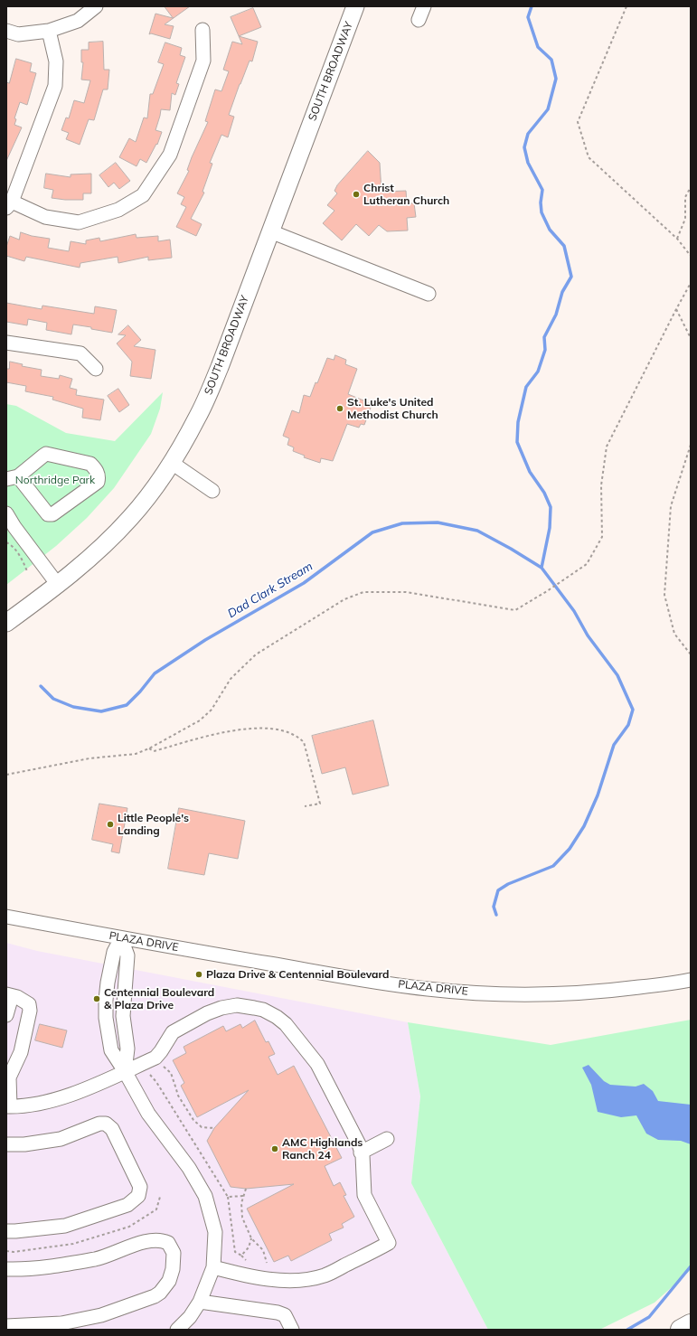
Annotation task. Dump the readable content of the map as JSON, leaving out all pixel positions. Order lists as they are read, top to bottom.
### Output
{
  "streets": {
    "main road": ["SOUTH BROADWAY"],
    "street": ["PLAZA DRIVE"]
  },
  "water": ["Dad Clark Stream"],
  "parks": ["Northridge Park"],
  "places": [
    "Christ Lutheran Church",
    "St. Luke's United Methodist Church",
    "Little People's Landing",
    "Plaza Drive & Centennial Boulevard",
    "Centennial Boulevard & Plaza Drive",
    "AMC Highlands Ranch 24"
  ]
}
